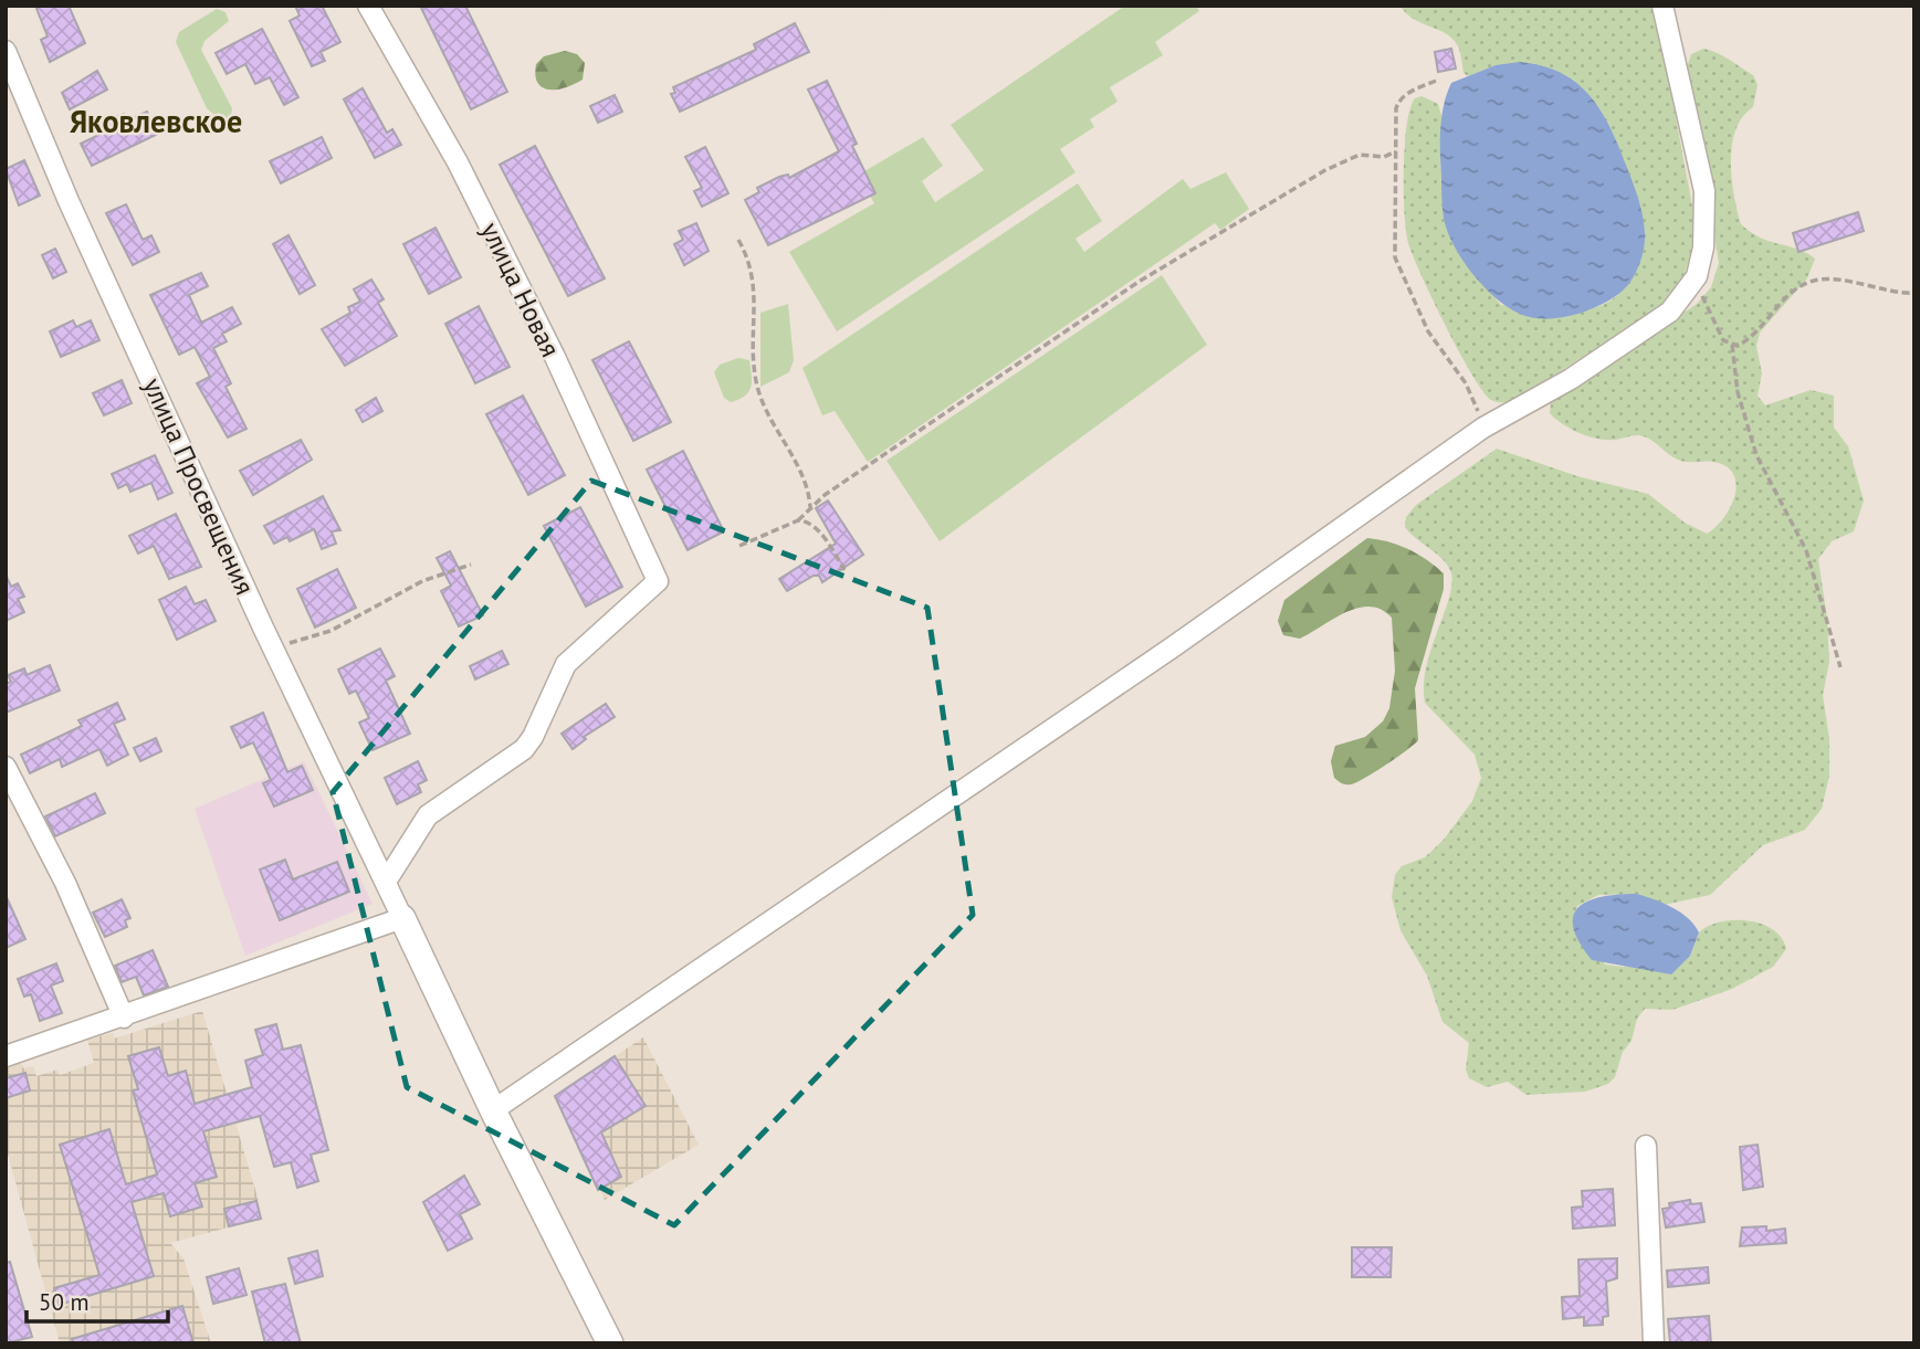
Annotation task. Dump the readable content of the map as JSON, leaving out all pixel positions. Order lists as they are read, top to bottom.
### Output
{
  "streets": {
    "street": ["улица Новая", "улица Просвещения"]
  },
  "crossings": [
    ["улица Новая", "улица Просвещения"]
  ],
  "districts": ["Яковлевское"],
  "scale_bar": "50 m"
}
